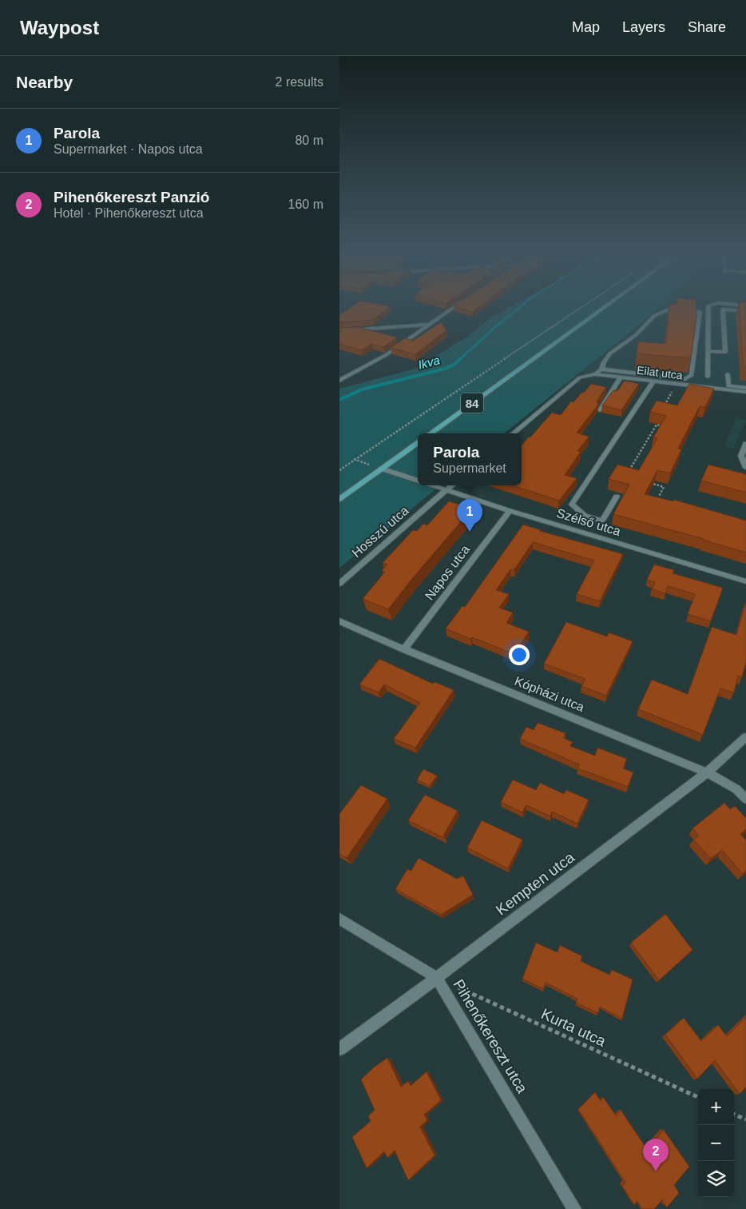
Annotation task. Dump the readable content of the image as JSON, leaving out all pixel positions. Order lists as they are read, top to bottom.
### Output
{
  "streets": {
    "main road": ["84"],
    "street": [
      "Eilat utca",
      "Szélső utca",
      "Hosszú utca",
      "Napos utca",
      "Kópházi utca",
      "Kempten utca",
      "Pihenőkereszt utca"
    ],
    "path": ["Kurta utca"]
  },
  "crossings": [
    ["Eilat utca", "Szélső utca"],
    ["Szélső utca", "Hosszú utca"],
    ["Szélső utca", "Napos utca"],
    ["Napos utca", "Kópházi utca"],
    ["Kópházi utca", "Kempten utca"],
    ["Kempten utca", "Kurta utca"],
    ["Kempten utca", "Pihenőkereszt utca"],
    ["Kurta utca", "Pihenőkereszt utca"]
  ],
  "water": ["Ikva"],
  "page": {
    "header": "Waypost",
    "nav": ["Map", "Layers", "Share"],
    "heading": ["Nearby", "2 results"],
    "list": [
      {
        "mark": "1",
        "name": "Parola",
        "note": "Supermarket · Napos utca",
        "value": "80 m"
      },
      {
        "mark": "2",
        "name": "Pihenőkereszt Panzió",
        "note": "Hotel · Pihenőkereszt utca",
        "value": "160 m"
      }
    ],
    "popup": ["Parola", "Supermarket"],
    "pins": ["1", "2"],
    "map_buttons": ["+", "−"]
  }
}
